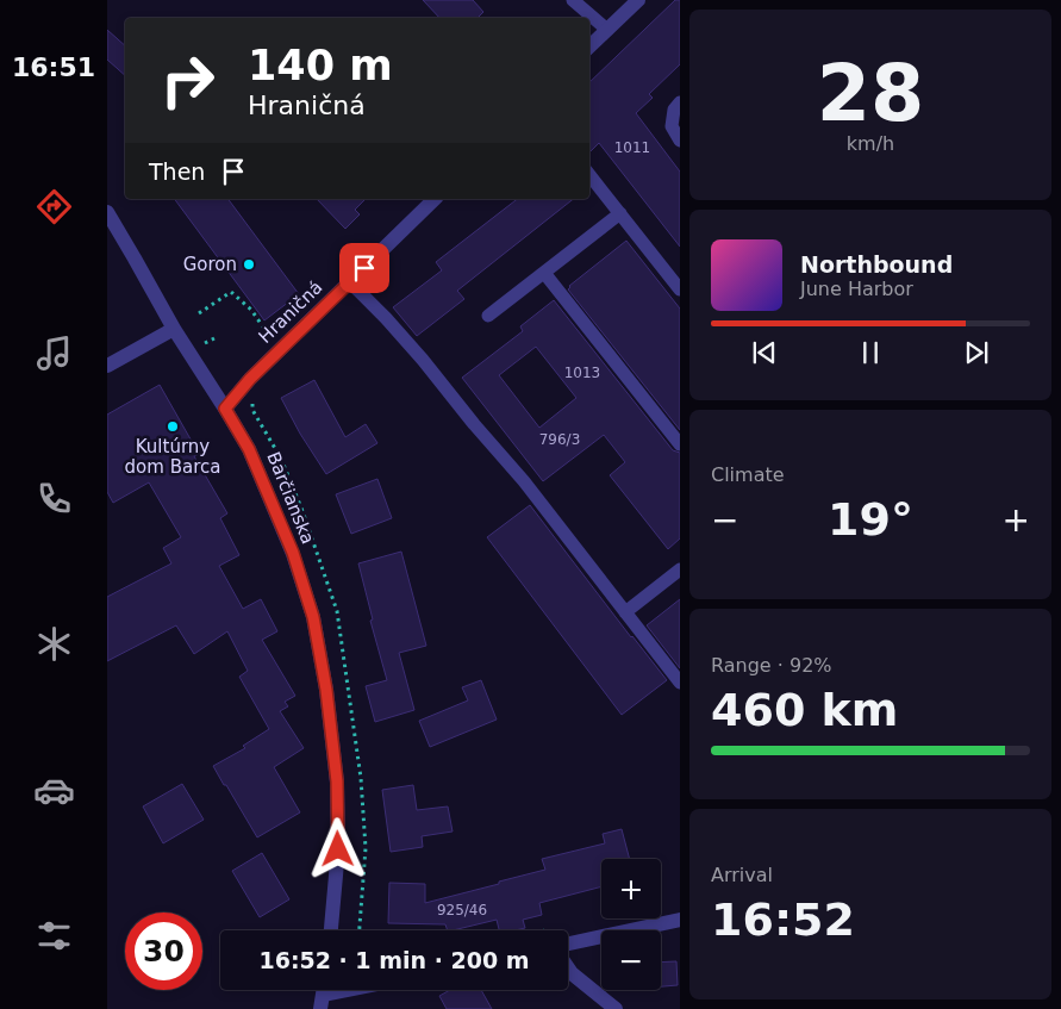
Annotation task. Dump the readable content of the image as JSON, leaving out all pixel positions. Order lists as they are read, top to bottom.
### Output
{
  "streets": {
    "street": ["Hraničná", "Barčianska"]
  },
  "crossings": [
    ["Hraničná", "Barčianska"]
  ],
  "places": ["Goron", "Kultúrny dom Barca"],
  "house_numbers": [
    "1011",
    "1013",
    "796/3",
    "925/46"
  ],
  "page": {
    "tabs": "16:51",
    "tile": [
      ["28", "km/h"],
      "Climate",
      ["Range · 92%", "460 km"],
      ["Arrival", "16:52"]
    ],
    "turn": ["140 m", "Hraničná"],
    "then": "Then",
    "song": ["Northbound", "June Harbor"],
    "heat": ["−", "19°", "+"],
    "map_buttons": ["+", "−"],
    "limit": "30",
    "trip": "16:52 · 1 min · 200 m"
  }
}
